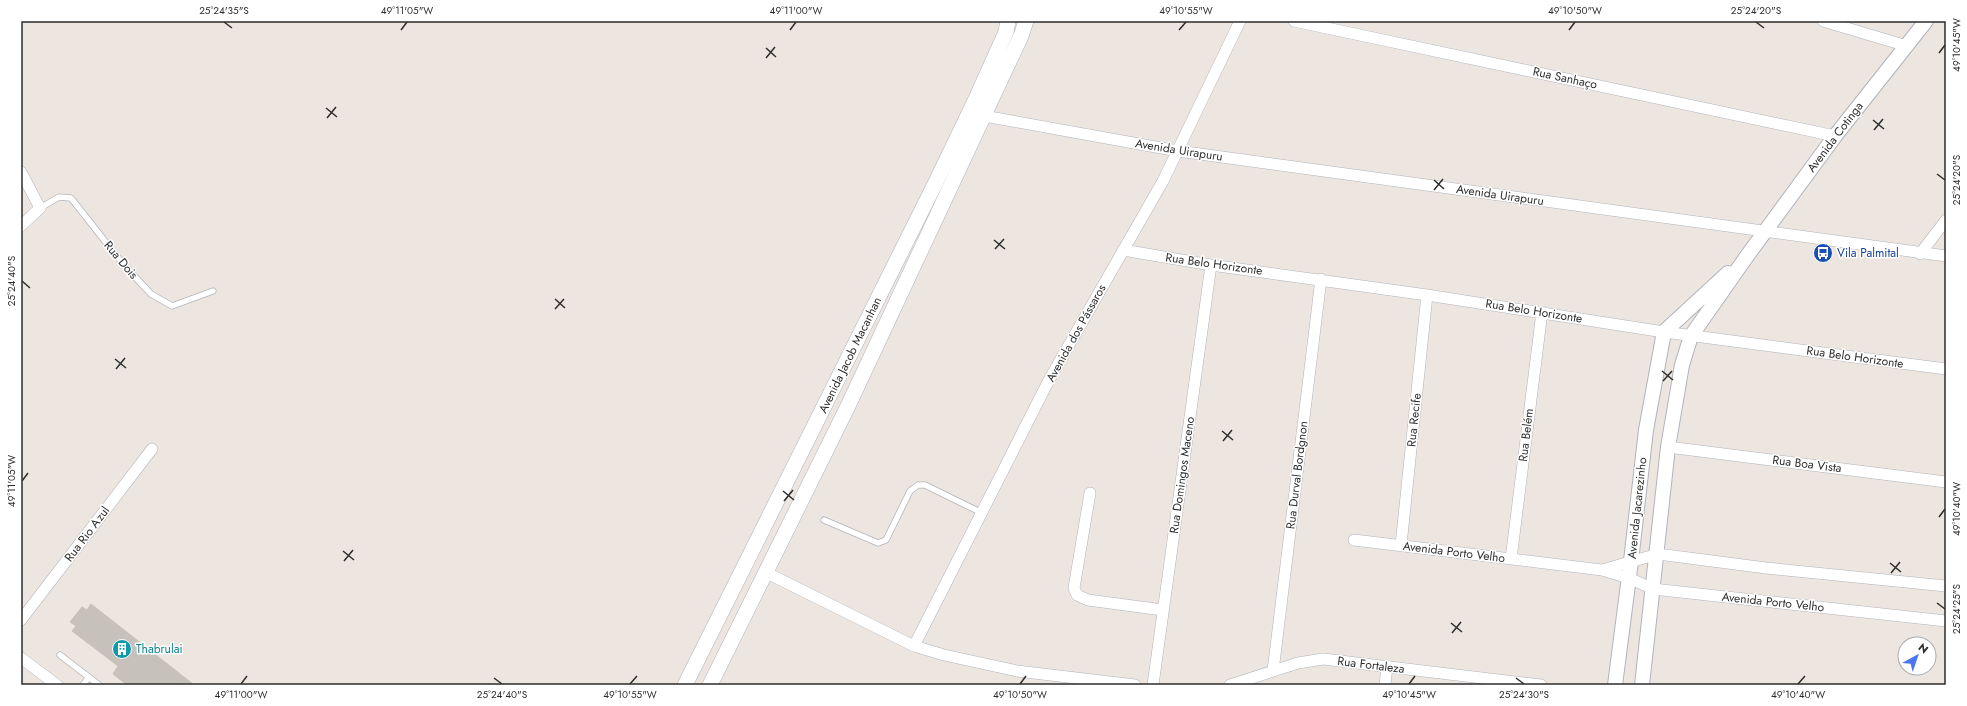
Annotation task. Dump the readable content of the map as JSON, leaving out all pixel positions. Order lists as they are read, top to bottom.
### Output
{
  "streets": {
    "main road": ["Avenida Jacob Macanhan"],
    "street": [
      "Rua Sanhaço",
      "Avenida Cotinga",
      "Avenida Uirapuru",
      "Rua Belo Horizonte",
      "Avenida dos Pássaros",
      "Rua Recife",
      "Rua Belém",
      "Rua Boa Vista",
      "Rua Domingos Maceno",
      "Rua Durval Bordgnon",
      "Avenida Jacarezinho",
      "Rua Rio Azul",
      "Avenida Porto Velho",
      "Rua Fortaleza"
    ],
    "lane": ["Rua Dois"]
  },
  "crossings": [
    ["Rua Sanhaço", "Avenida Cotinga"],
    ["Avenida Cotinga", "Avenida Uirapuru"],
    ["Avenida Cotinga", "Rua Belo Horizonte"],
    ["Avenida Cotinga", "Avenida Jacarezinho"],
    ["Avenida Uirapuru", "Avenida dos Pássaros"],
    ["Avenida Uirapuru", "Avenida Jacob Macanhan"],
    ["Rua Belo Horizonte", "Avenida dos Pássaros"],
    ["Rua Belo Horizonte", "Rua Recife"],
    ["Rua Belo Horizonte", "Rua Belém"],
    ["Rua Belo Horizonte", "Rua Domingos Maceno"],
    ["Rua Belo Horizonte", "Rua Durval Bordgnon"],
    ["Rua Belo Horizonte", "Avenida Jacarezinho"],
    ["Rua Recife", "Avenida Porto Velho"],
    ["Rua Belém", "Avenida Porto Velho"],
    ["Rua Boa Vista", "Avenida Jacarezinho"],
    ["Rua Durval Bordgnon", "Rua Fortaleza"],
    ["Avenida Jacarezinho", "Avenida Porto Velho"]
  ],
  "places": {
    "bus stop": ["Vila Palmital"],
    "building": ["Thabrulai"]
  },
  "north": "top right",
  "coordinates": [
    "25°24'35\"S",
    "49°11'05\"W",
    "49°11'00\"W",
    "49°10'55\"W",
    "49°10'50\"W",
    "25°24'20\"S",
    "49°10'45\"W",
    "25°24'40\"S",
    "49°10'40\"W",
    "25°24'25\"S",
    "25°24'30\"S"
  ]
}
